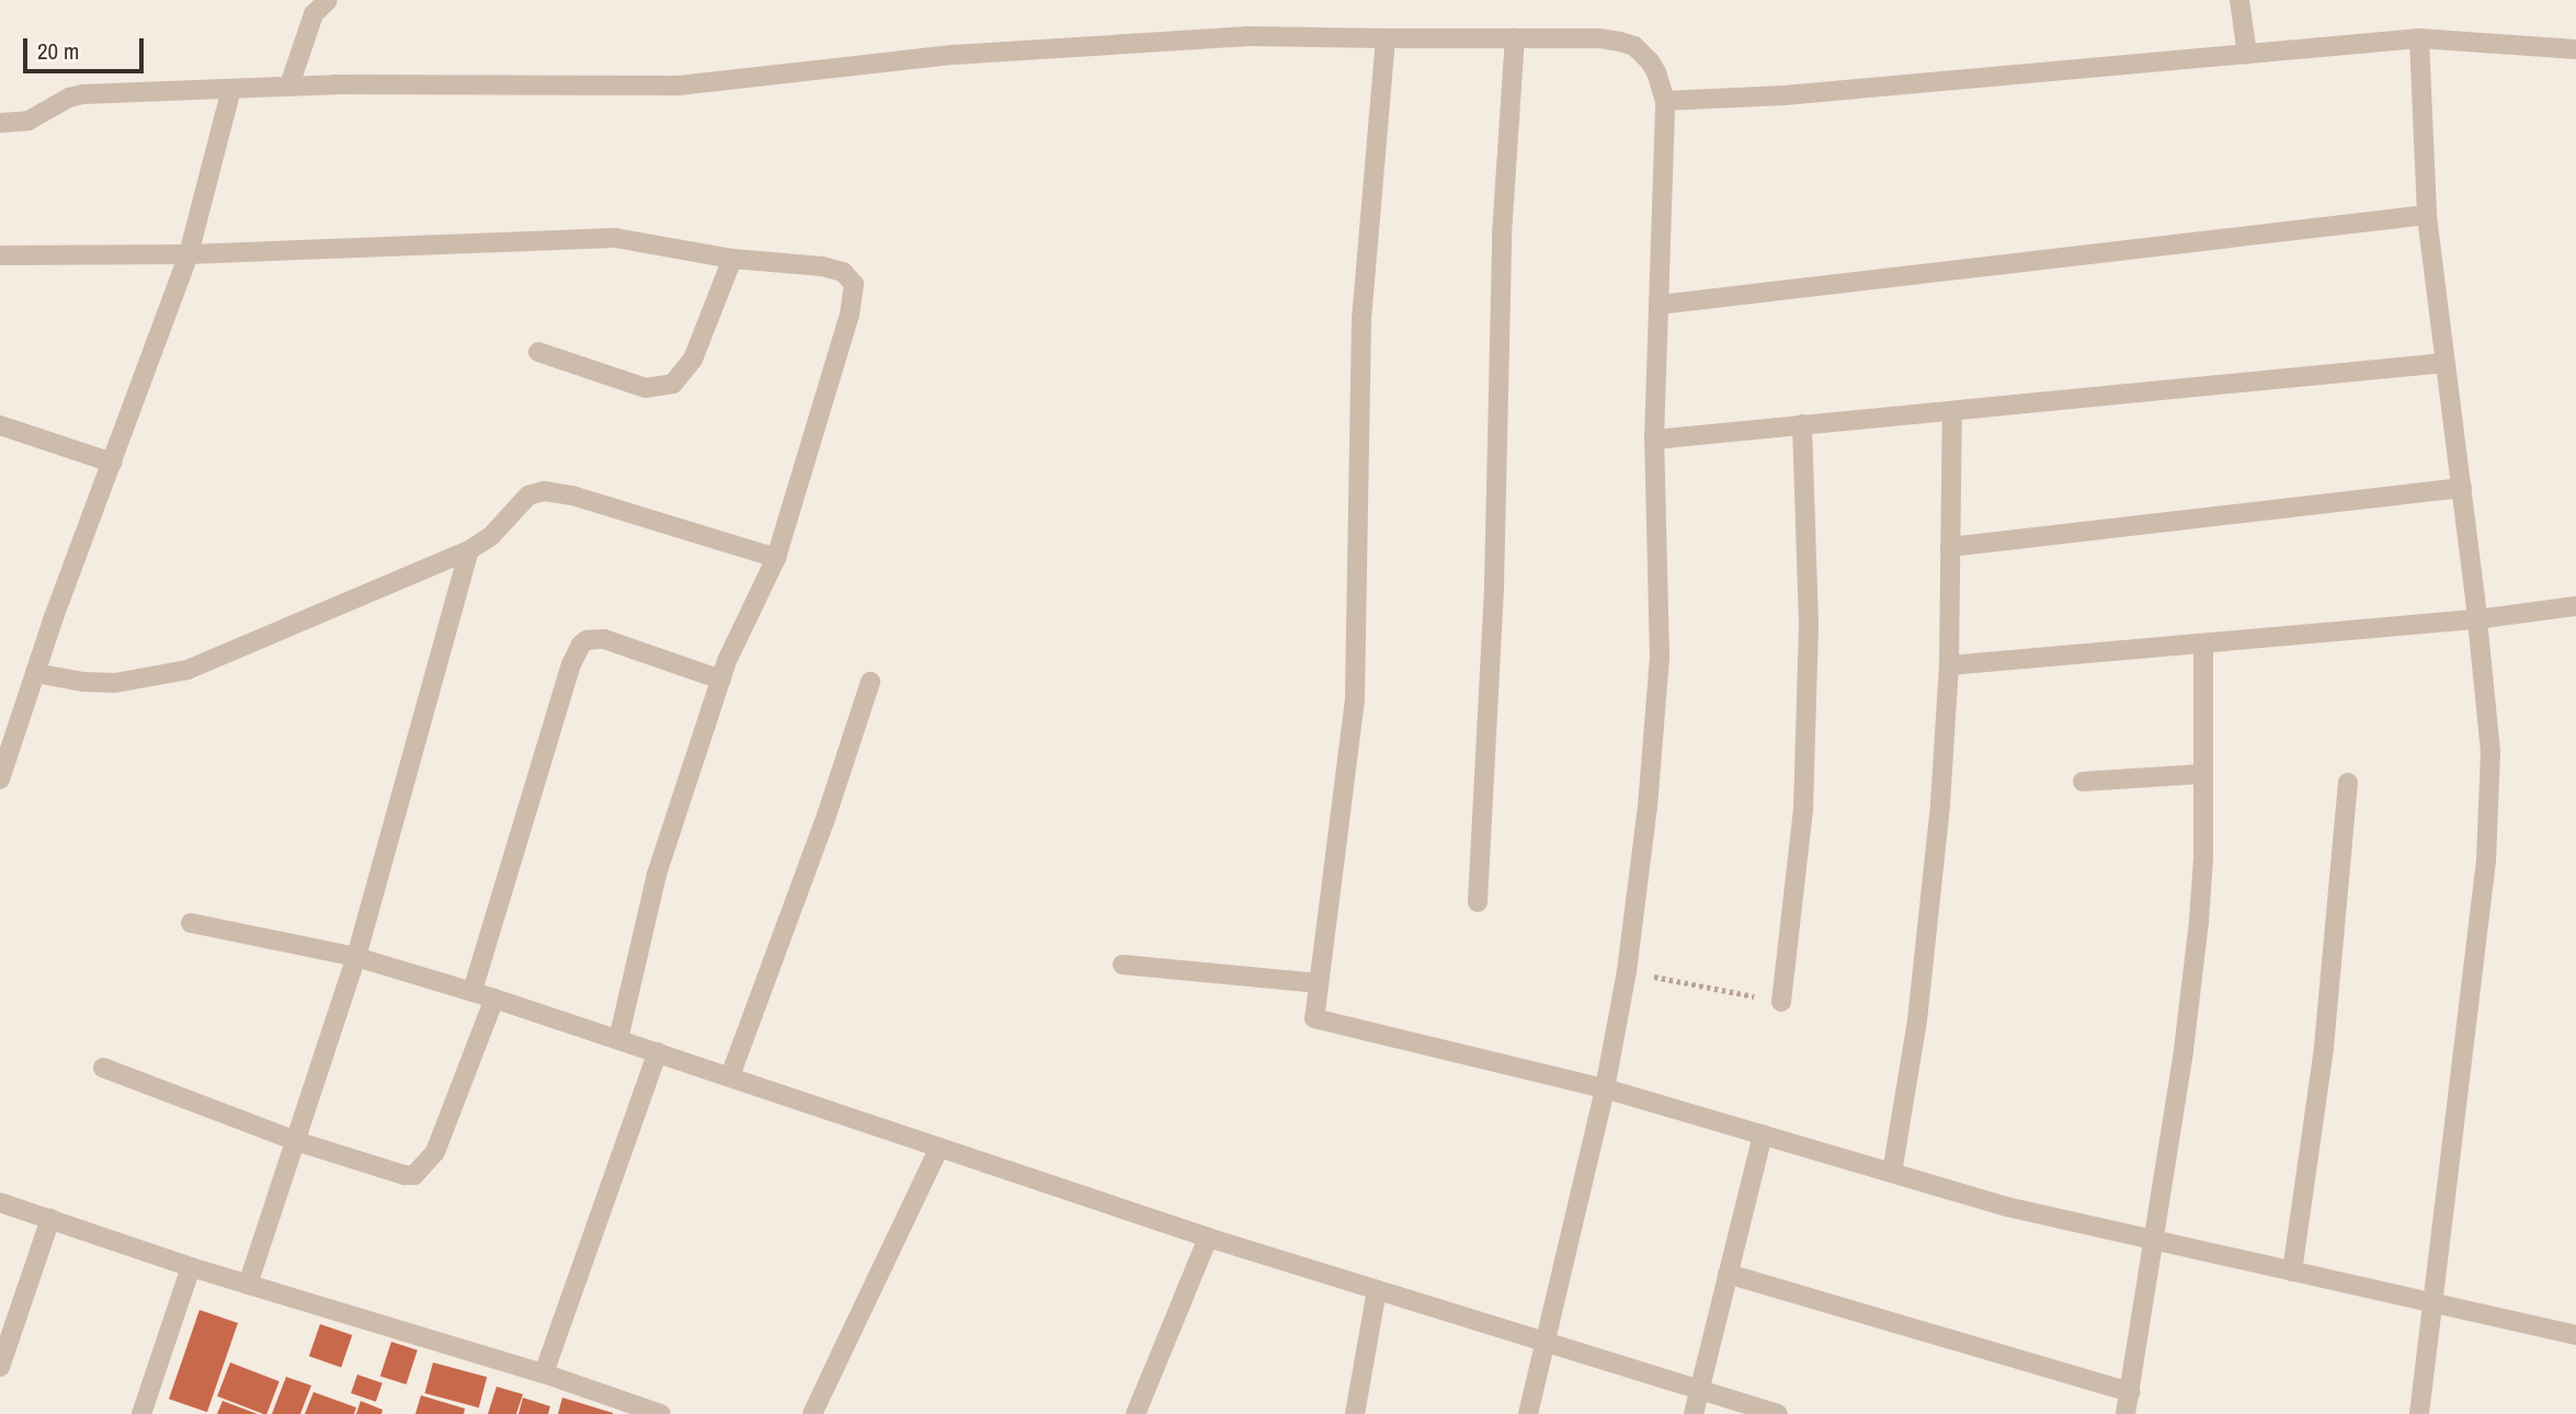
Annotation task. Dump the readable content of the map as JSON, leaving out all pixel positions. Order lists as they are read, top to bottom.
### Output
{
  "scale_bar": "20 m"
}
